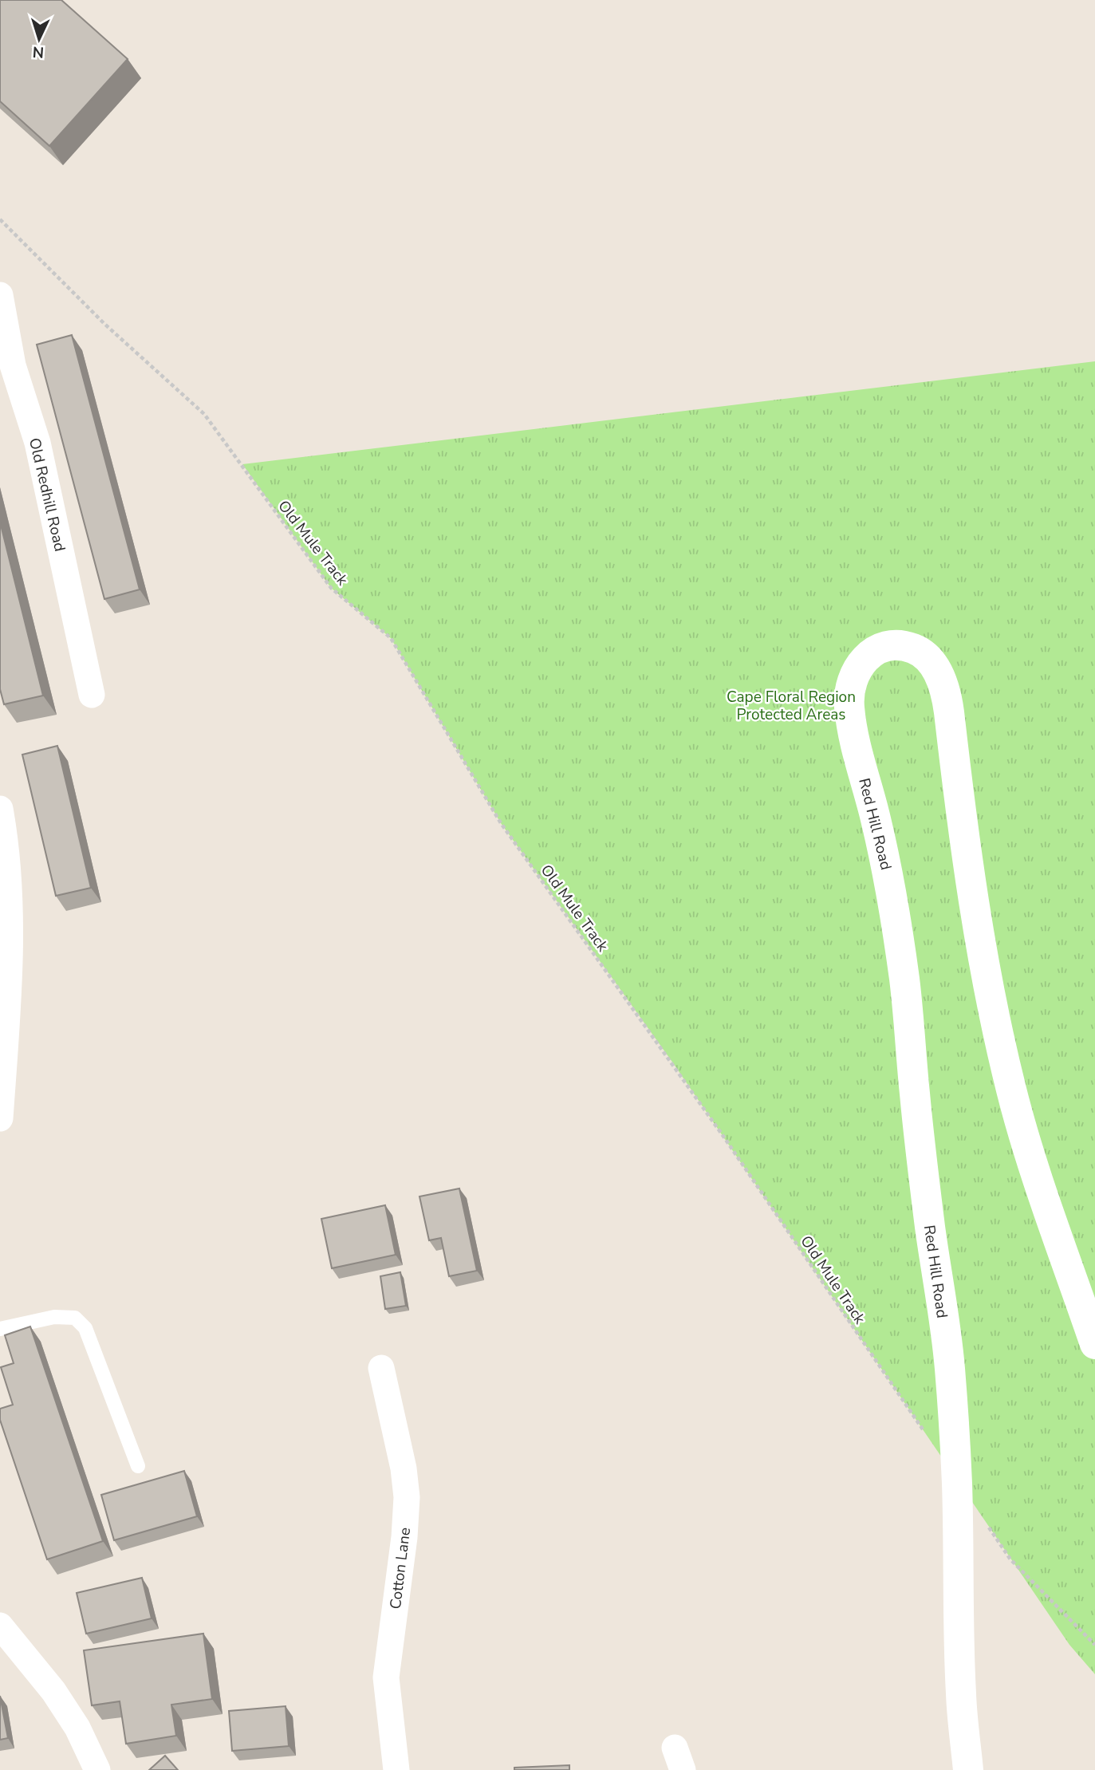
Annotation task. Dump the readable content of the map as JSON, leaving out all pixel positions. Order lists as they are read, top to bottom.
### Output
{
  "streets": {
    "street": ["Old Redhill Road", "Red Hill Road", "Cotton Lane"],
    "path": ["Old Mule Track"]
  },
  "parks": ["Cape Floral Region Protected Areas"],
  "north": "bottom"
}
